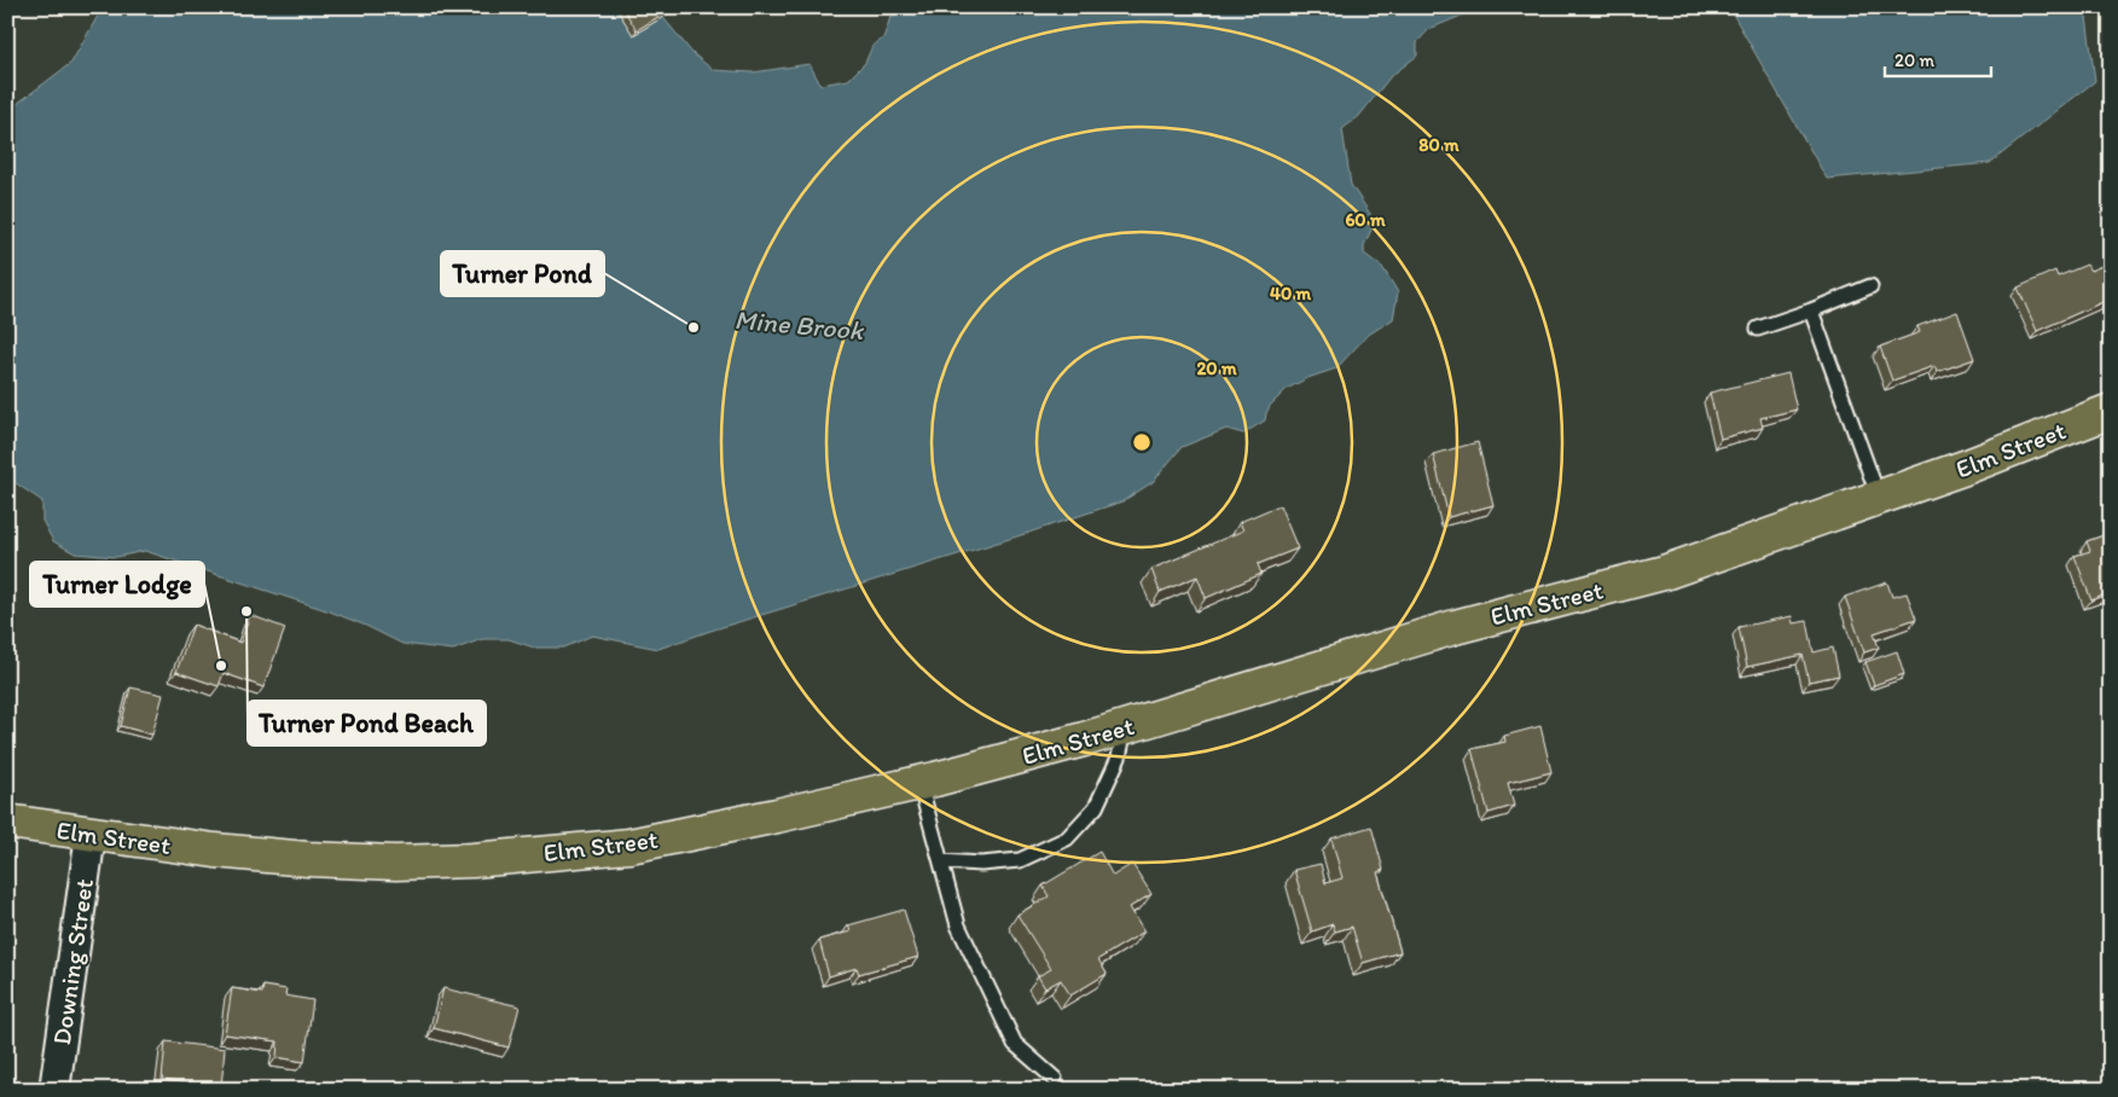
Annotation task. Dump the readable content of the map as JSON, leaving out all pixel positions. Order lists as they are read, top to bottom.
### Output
{
  "streets": {
    "main road": ["Elm Street"],
    "street": ["Downing Street"]
  },
  "crossings": [
    ["Elm Street", "Downing Street"]
  ],
  "water": ["Mine Brook"],
  "places": ["Turner Pond", "Turner Pond Beach", "Turner Lodge"],
  "scale_bar": "20 m",
  "rings": [
    "80 m",
    "60 m",
    "40 m",
    "20 m"
  ]
}
